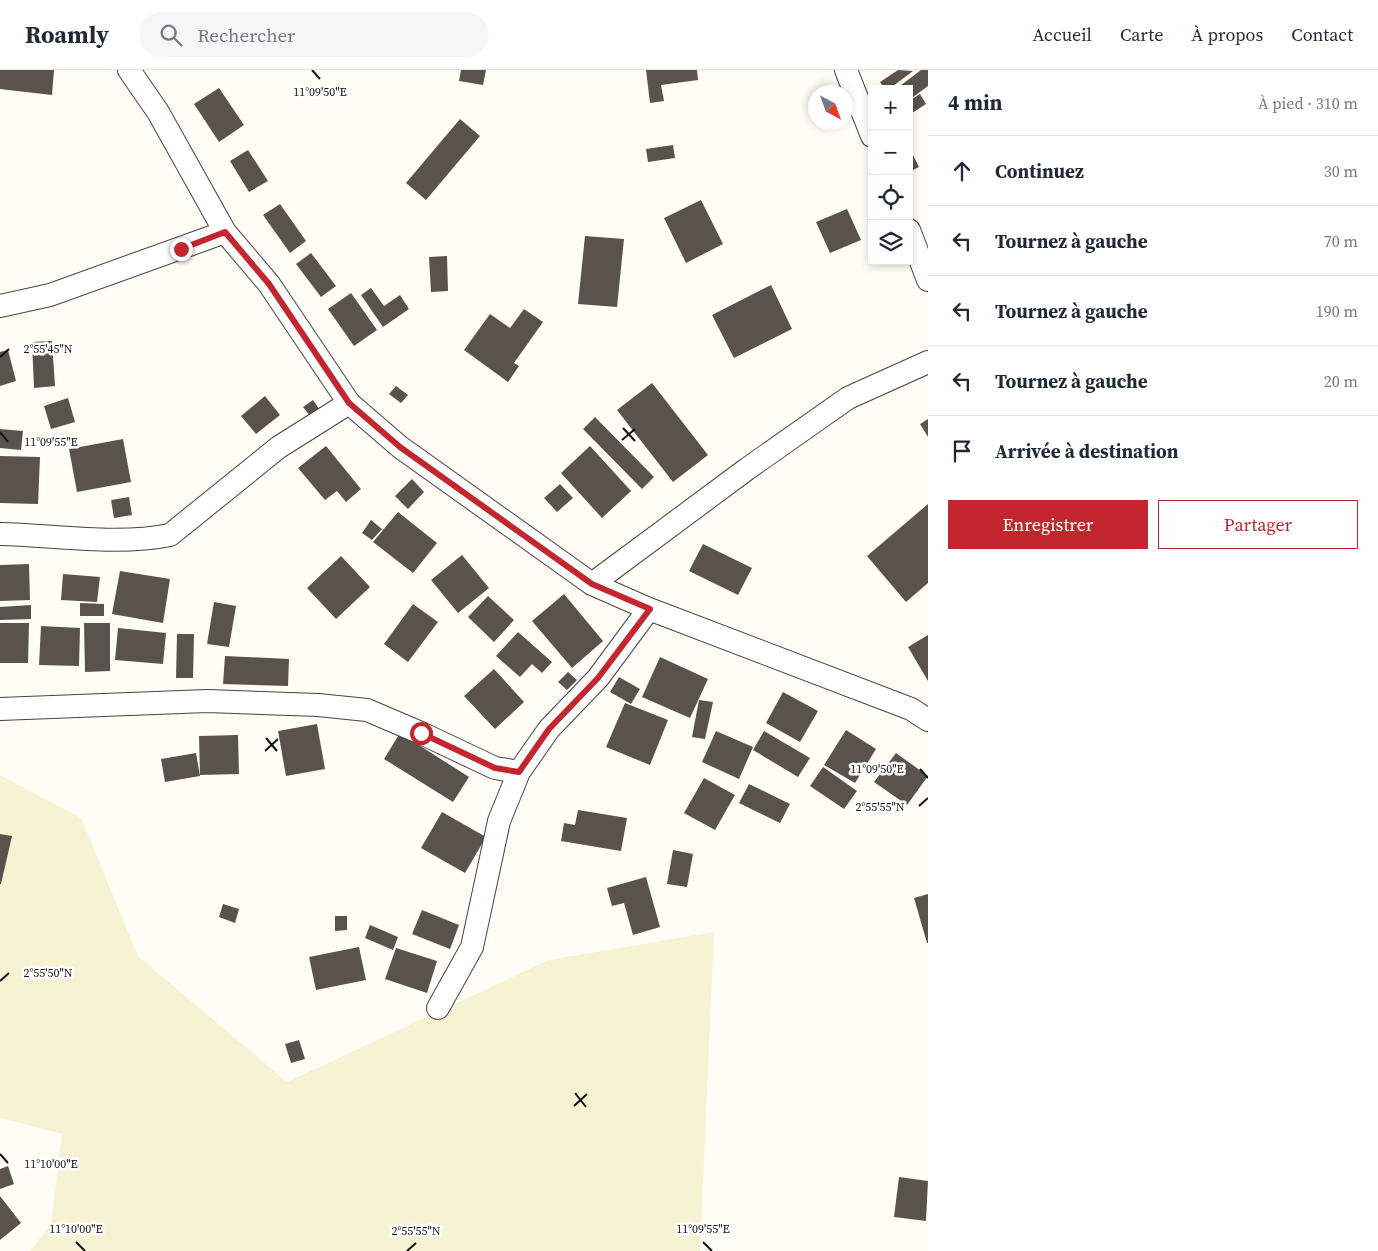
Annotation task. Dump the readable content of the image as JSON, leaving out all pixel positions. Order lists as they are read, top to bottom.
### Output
{
  "north": "bottom right",
  "page": {
    "header": "Roamly",
    "search": "Rechercher",
    "nav": [
      "Accueil",
      "Carte",
      "À propos",
      "Contact"
    ],
    "heading": ["4 min", "À pied · 310 m"],
    "map_buttons": ["+", "−"],
    "list": [
      ["Continuez", "30 m"],
      ["Tournez à gauche", "70 m"],
      ["Tournez à gauche", "190 m"],
      ["Tournez à gauche", "20 m"],
      "Arrivée à destination"
    ],
    "buttons": ["Enregistrer", "Partager"]
  },
  "coordinates": [
    "11°09'50\"E",
    "2°55'45\"N",
    "11°09'55\"E",
    "2°55'55\"N",
    "2°55'50\"N",
    "11°10'00\"E"
  ]
}
